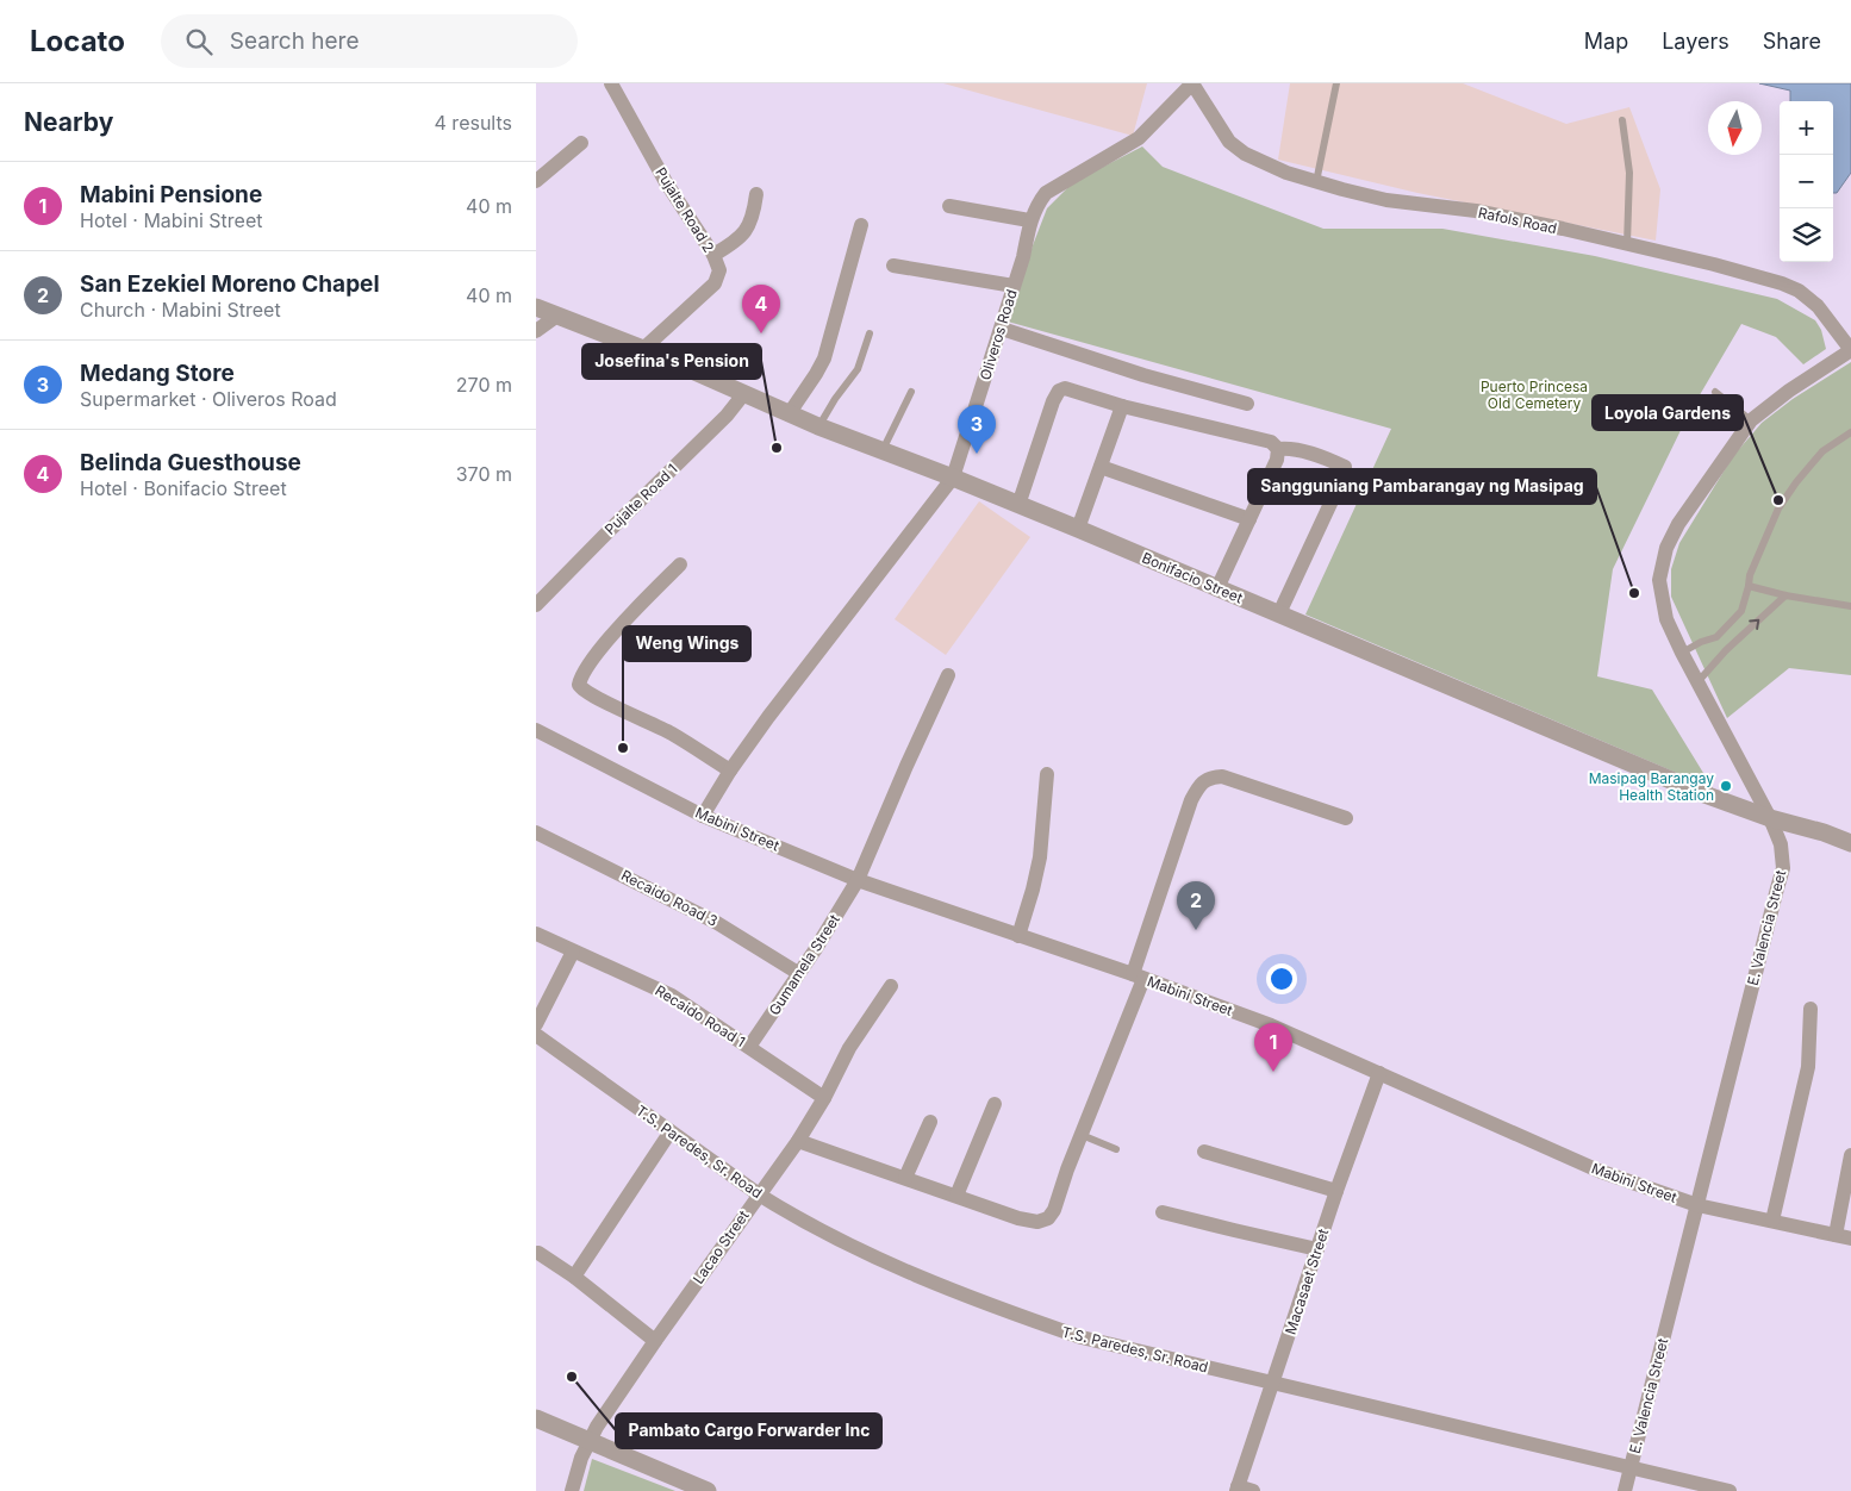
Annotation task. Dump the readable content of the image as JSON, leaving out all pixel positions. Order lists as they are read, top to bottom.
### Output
{
  "streets": {
    "street": [
      "Pujalte Road 2",
      "Rafols Road",
      "Oliveros Road",
      "Pujalte Road 1",
      "Bonifacio Street",
      "Mabini Street",
      "Recaido Road 3",
      "E. Valencia Street",
      "Gumamela Street",
      "Recaido Road 1",
      "T.S. Paredes, Sr. Road",
      "Lacao Street",
      "Macasaet Street"
    ]
  },
  "crossings": [
    ["Pujalte Road 2", "Bonifacio Street"],
    ["Rafols Road", "Oliveros Road"],
    ["Rafols Road", "E. Valencia Street"],
    ["Oliveros Road", "Bonifacio Street"],
    ["Oliveros Road", "Mabini Street"],
    ["Pujalte Road 1", "Bonifacio Street"],
    ["Bonifacio Street", "E. Valencia Street"],
    ["Mabini Street", "E. Valencia Street"],
    ["Mabini Street", "Gumamela Street"],
    ["Mabini Street", "Macasaet Street"],
    ["Recaido Road 3", "Gumamela Street"],
    ["E. Valencia Street", "T.S. Paredes, Sr. Road"],
    ["Gumamela Street", "Recaido Road 1"],
    ["Recaido Road 1", "Lacao Street"],
    ["T.S. Paredes, Sr. Road", "Lacao Street"],
    ["T.S. Paredes, Sr. Road", "Macasaet Street"]
  ],
  "parks": ["Puerto Princesa Old Cemetery"],
  "places": [
    "Josefina's Pension",
    "Loyola Gardens",
    "Sangguniang Pambarangay ng Masipag",
    "Weng Wings",
    "Masipag Barangay Health Station",
    "Pambato Cargo Forwarder Inc"
  ],
  "north": "bottom",
  "page": {
    "header": "Locato",
    "search": "Search here",
    "nav": ["Map", "Layers", "Share"],
    "heading": ["Nearby", "4 results"],
    "map_buttons": ["+", "−"],
    "list": [
      {
        "mark": "1",
        "name": "Mabini Pensione",
        "note": "Hotel · Mabini Street",
        "value": "40 m"
      },
      {
        "mark": "2",
        "name": "San Ezekiel Moreno Chapel",
        "note": "Church · Mabini Street",
        "value": "40 m"
      },
      {
        "mark": "3",
        "name": "Medang Store",
        "note": "Supermarket · Oliveros Road",
        "value": "270 m"
      },
      {
        "mark": "4",
        "name": "Belinda Guesthouse",
        "note": "Hotel · Bonifacio Street",
        "value": "370 m"
      }
    ],
    "pins": [
      "4",
      "3",
      "2",
      "1"
    ]
  }
}
